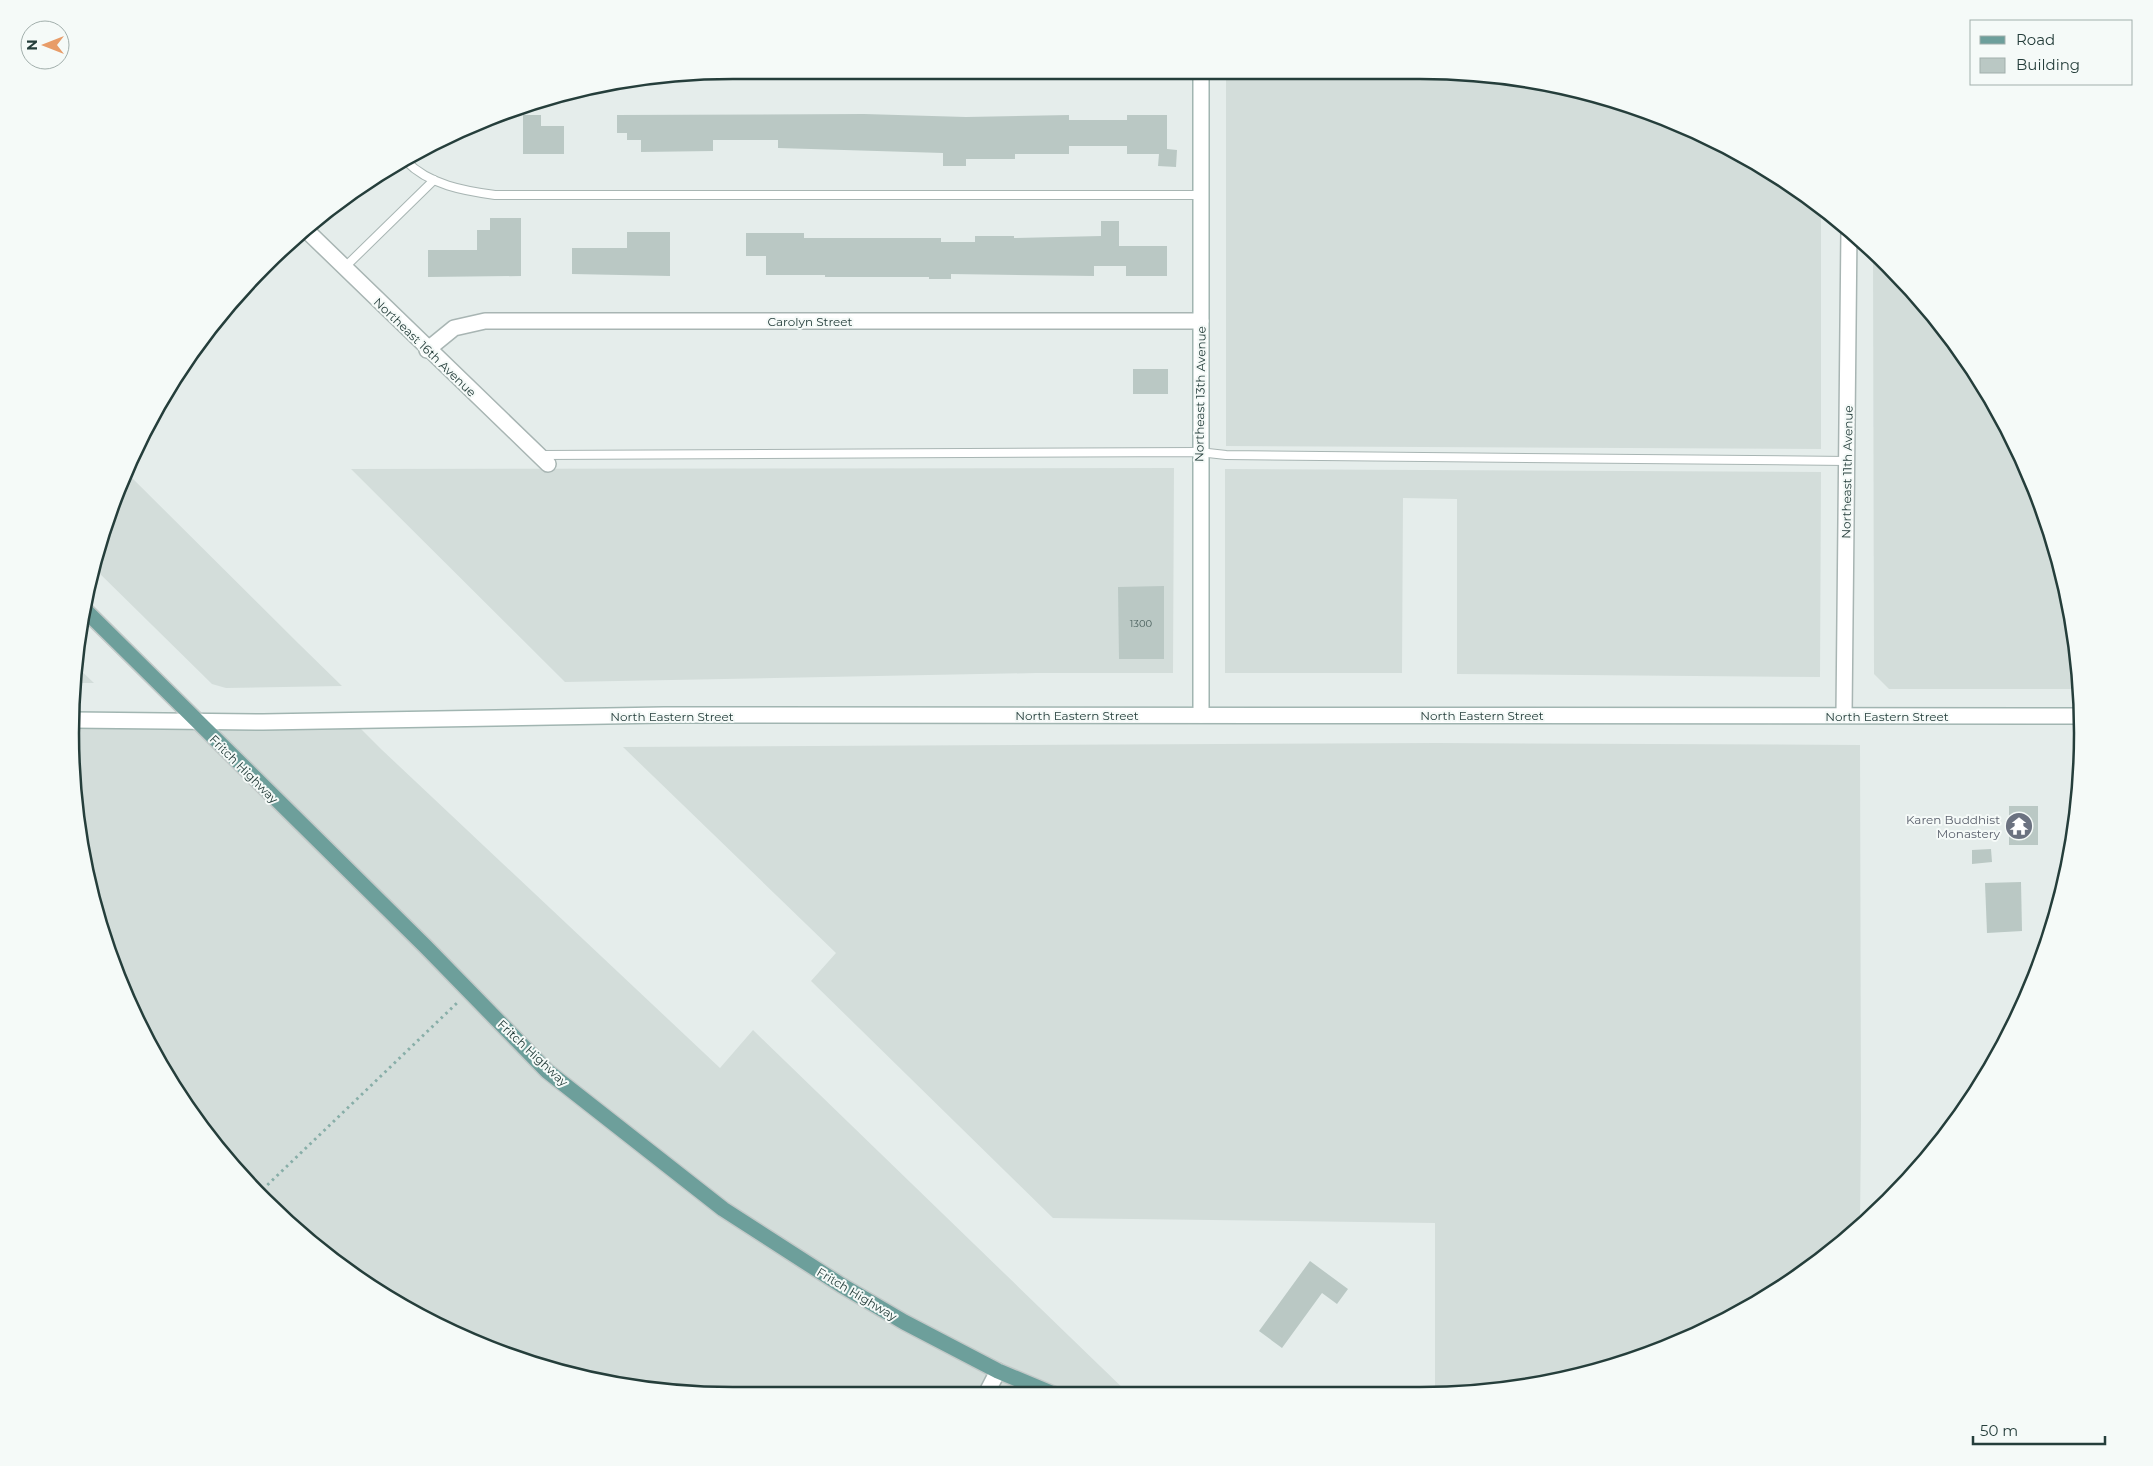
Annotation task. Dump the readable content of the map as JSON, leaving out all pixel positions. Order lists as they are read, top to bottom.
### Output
{
  "streets": {
    "main road": ["Fritch Highway"],
    "street": [
      "Carolyn Street",
      "Northeast 16th Avenue",
      "Northeast 13th Avenue",
      "Northeast 11th Avenue",
      "North Eastern Street"
    ]
  },
  "crossings": [
    ["Carolyn Street", "Northeast 16th Avenue"],
    ["Carolyn Street", "Northeast 13th Avenue"],
    ["Northeast 13th Avenue", "North Eastern Street"],
    ["Northeast 11th Avenue", "North Eastern Street"],
    ["North Eastern Street", "Fritch Highway"]
  ],
  "places": {
    "temple": ["Karen Buddhist Monastery"]
  },
  "house_numbers": ["1300"],
  "legend": ["Road", "Building"],
  "scale_bar": "50 m",
  "north": "left"
}
